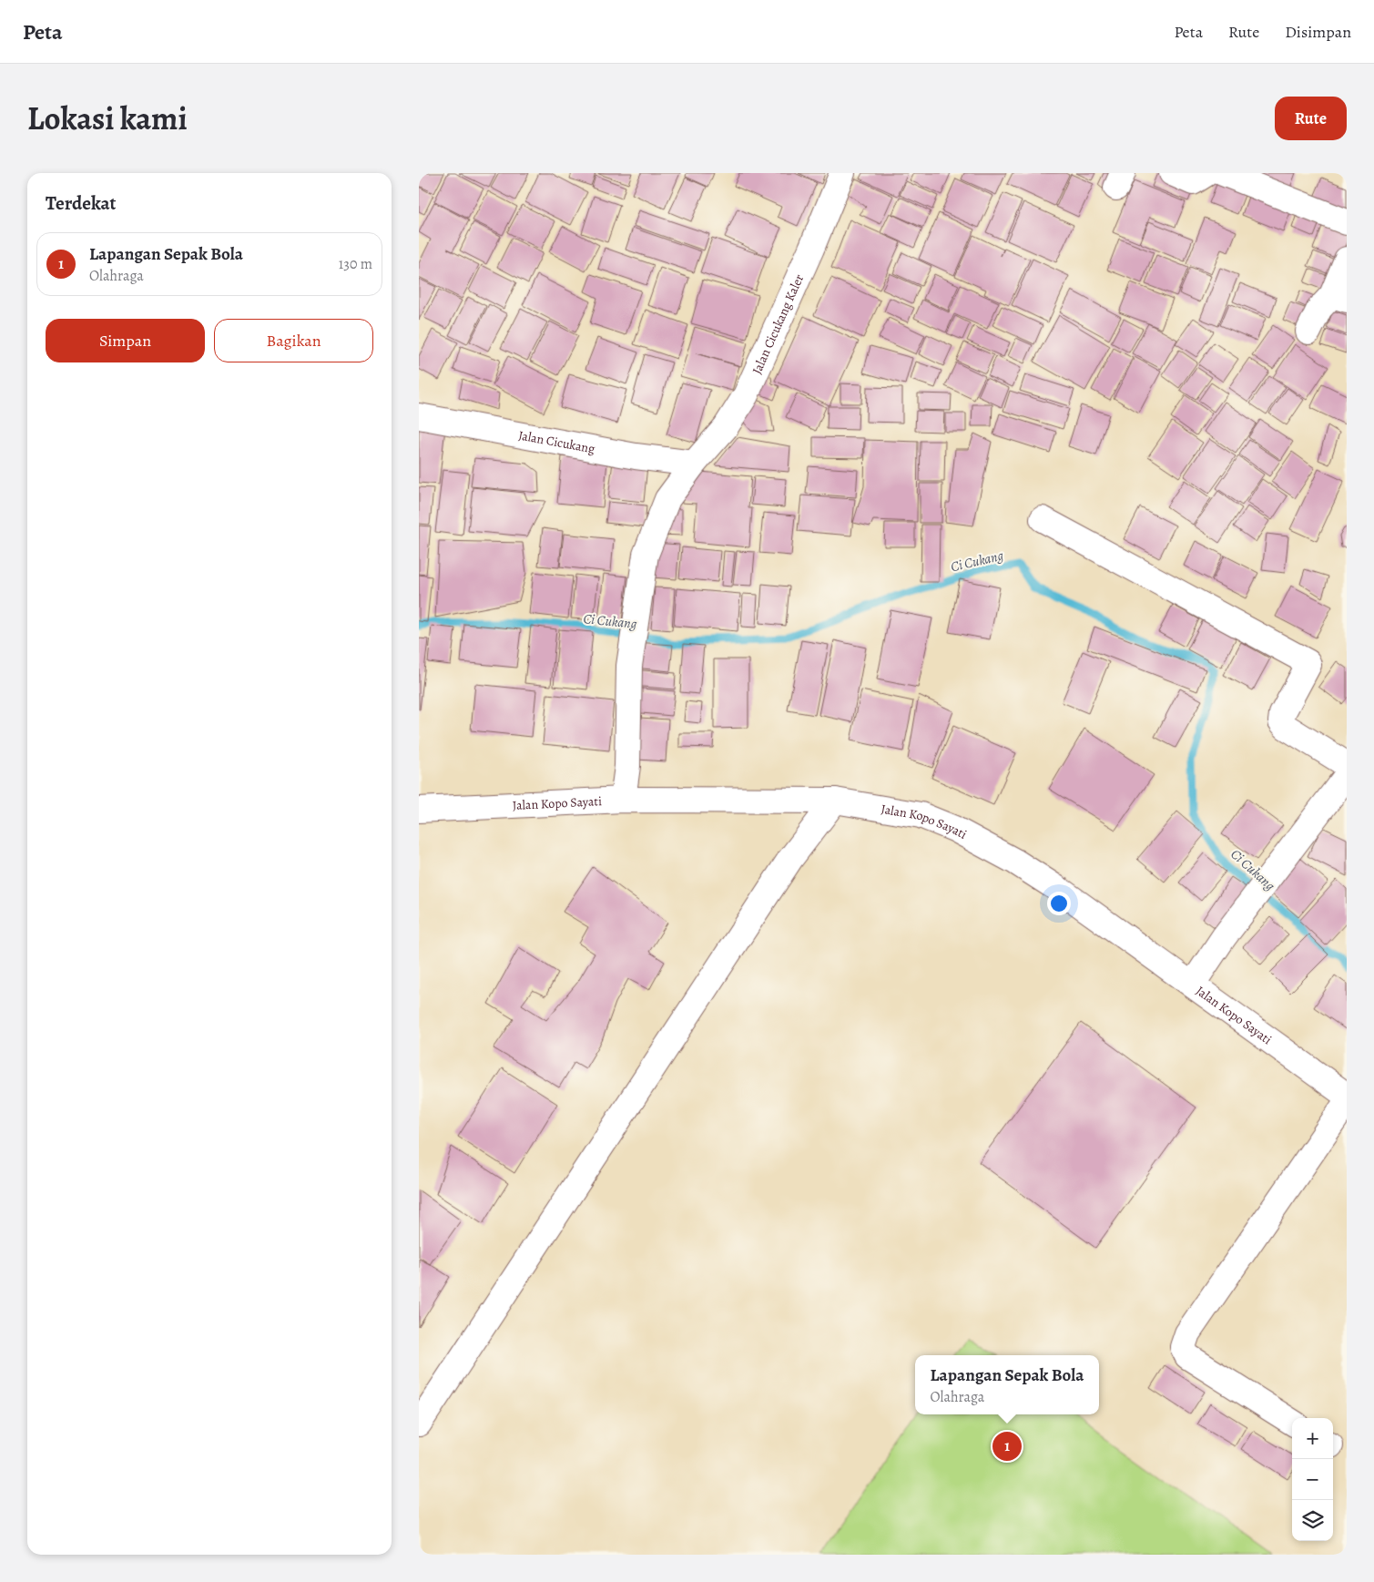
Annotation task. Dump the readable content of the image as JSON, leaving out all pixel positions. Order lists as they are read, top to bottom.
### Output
{
  "streets": {
    "street": ["Jalan Cicukang Kaler", "Jalan Cicukang", "Jalan Kopo Sayati"]
  },
  "crossings": [
    ["Jalan Cicukang Kaler", "Jalan Cicukang"],
    ["Jalan Cicukang Kaler", "Jalan Kopo Sayati"]
  ],
  "water": ["Ci Cukang"],
  "page": {
    "header": "Peta",
    "nav": ["Peta", "Rute", "Disimpan"],
    "title": "Lokasi kami",
    "buttons": [
      "Rute",
      ["Simpan", "Bagikan"]
    ],
    "heading": "Terdekat",
    "list": [
      {
        "mark": "1",
        "name": "Lapangan Sepak Bola",
        "note": "Olahraga",
        "value": "130 m"
      }
    ],
    "popup": ["Lapangan Sepak Bola", "Olahraga"],
    "map_buttons": ["+", "−"],
    "pins": "1"
  }
}
